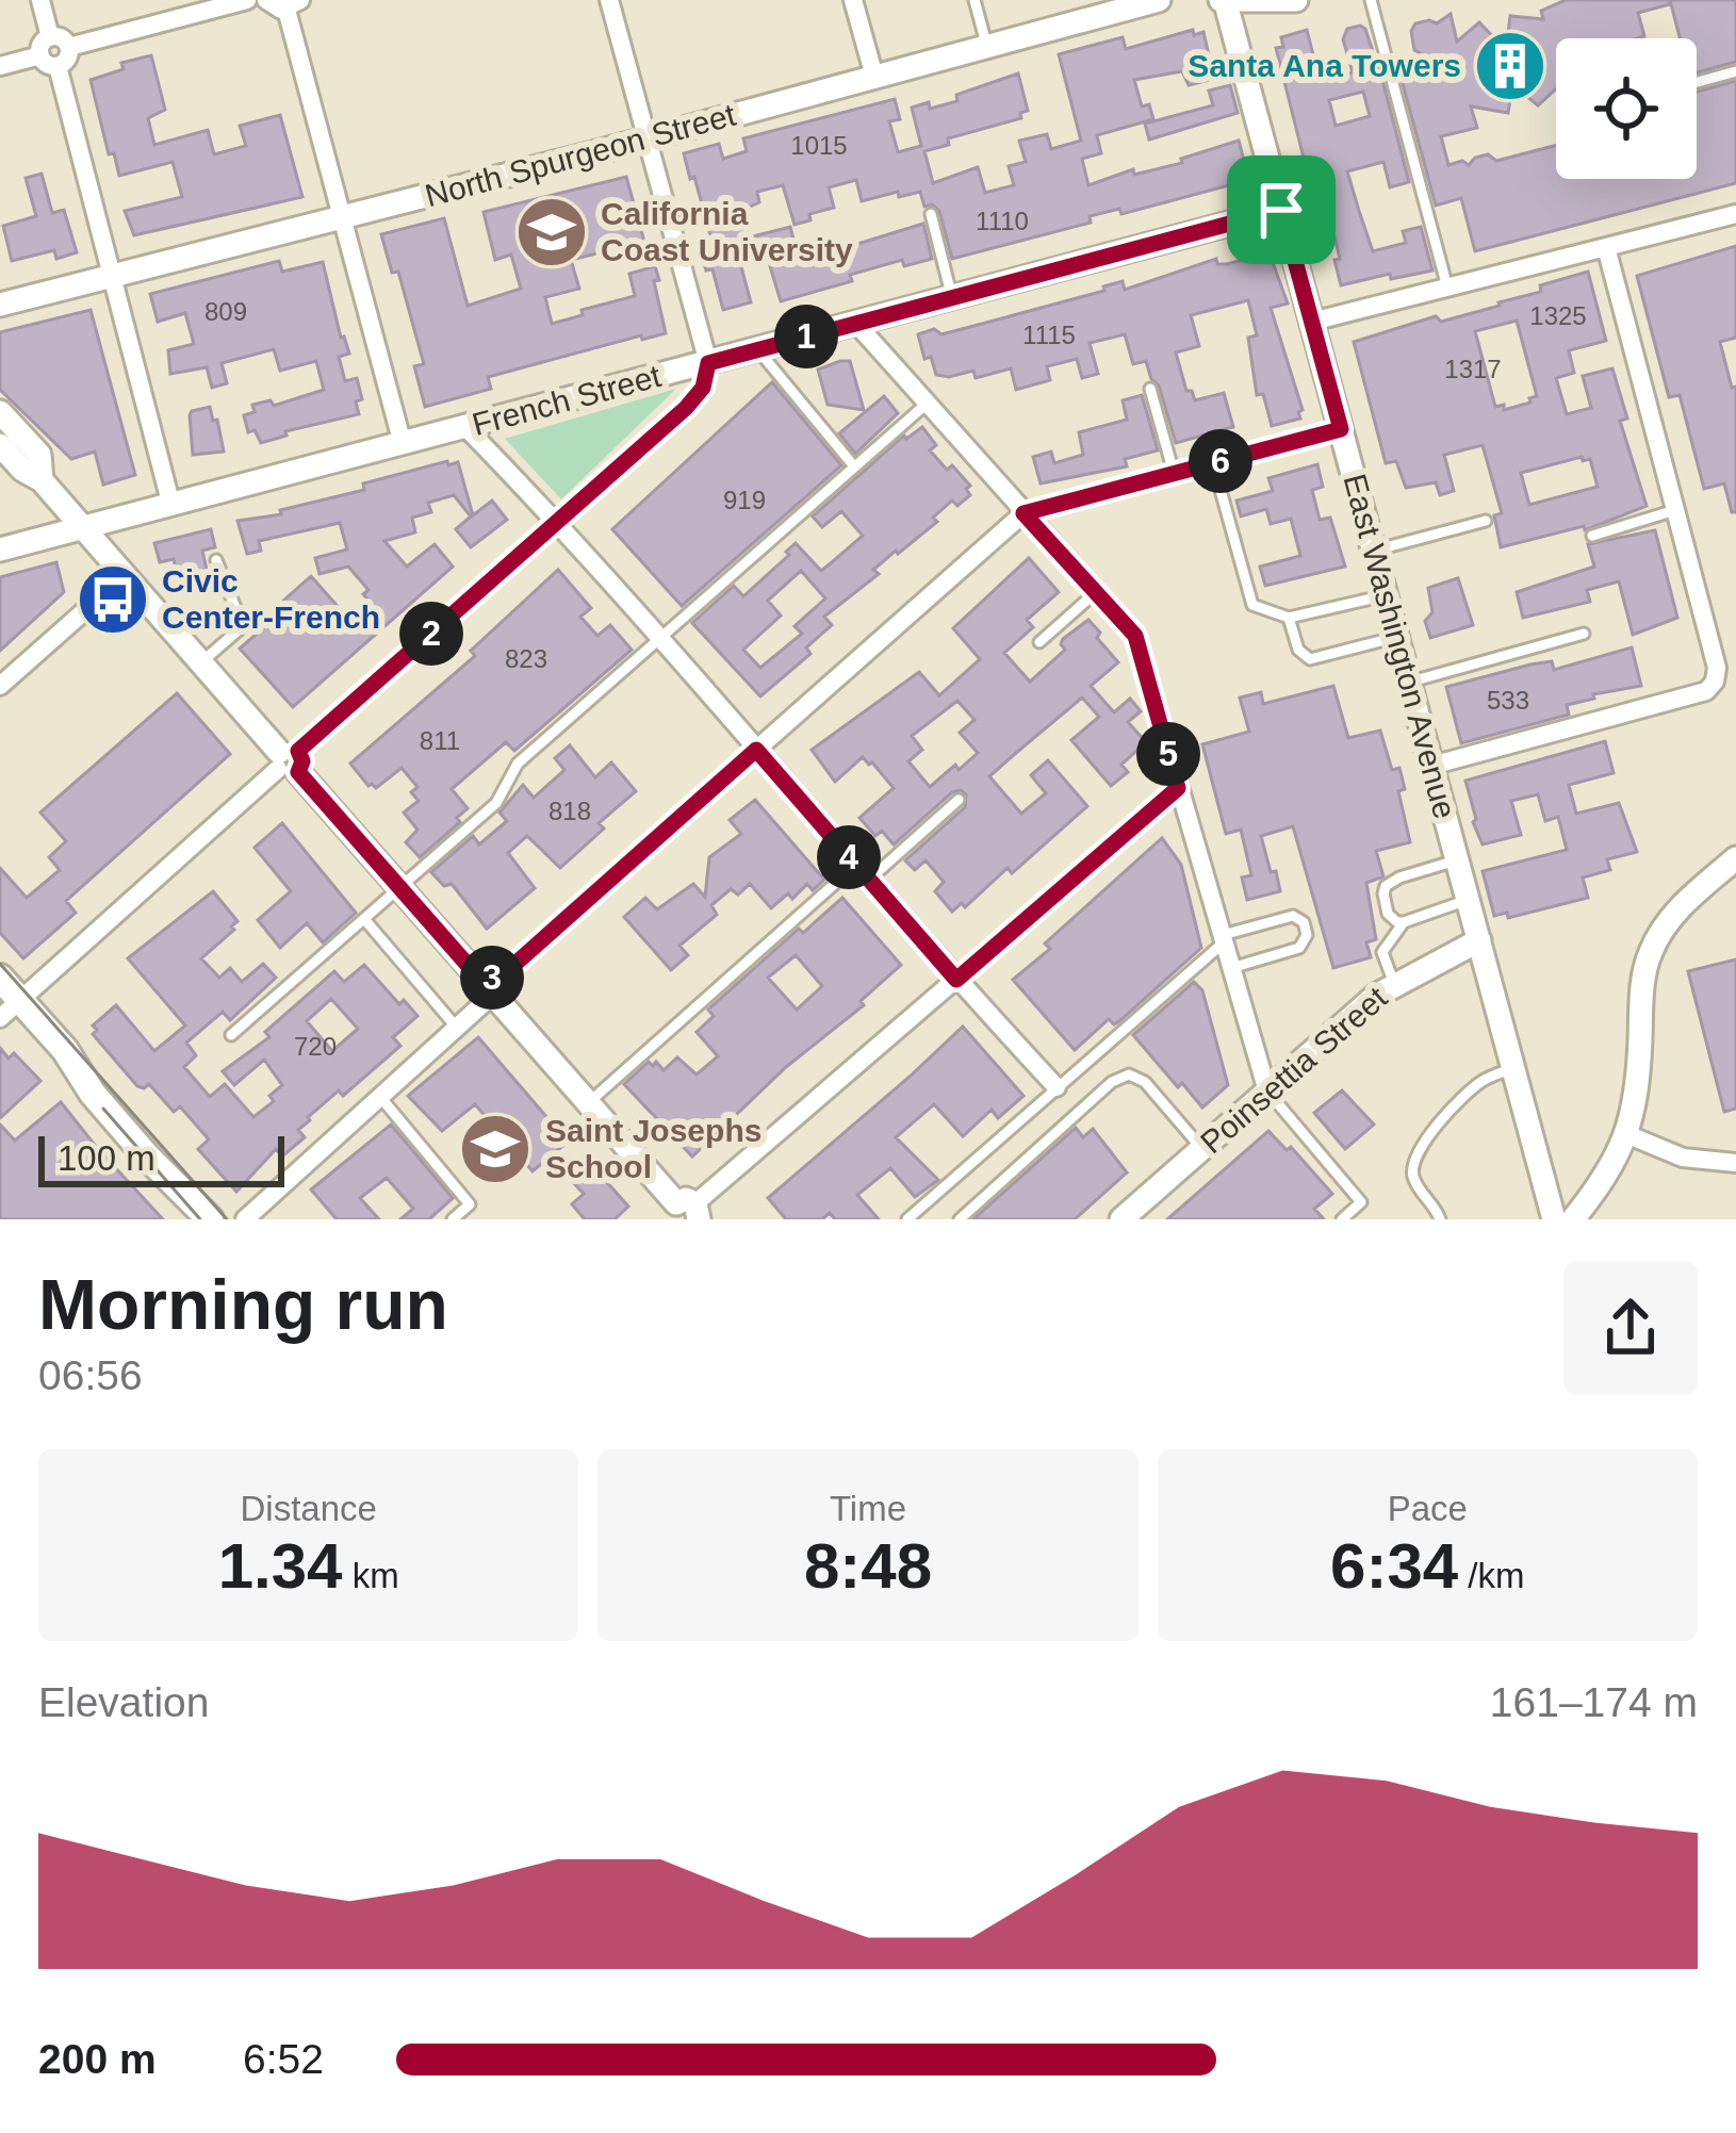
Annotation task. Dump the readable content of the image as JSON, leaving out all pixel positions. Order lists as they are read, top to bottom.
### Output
{
  "streets": {
    "street": [
      "North Spurgeon Street",
      "French Street",
      "East Washington Avenue",
      "Poinsettia Street"
    ]
  },
  "crossings": [
    ["French Street", "East Washington Avenue"],
    ["East Washington Avenue", "Poinsettia Street"]
  ],
  "places": {
    "building": ["Santa Ana Towers"],
    "school or university": ["California Coast University", "Saint Josephs School"],
    "bus stop": ["Civic Center-French"]
  },
  "house_numbers": [
    "1015",
    "1110",
    "809",
    "1325",
    "1115",
    "1317",
    "919",
    "823",
    "533",
    "811",
    "818",
    "720"
  ],
  "scale_bar": "100 m",
  "page": {
    "pins": [
      "1",
      "6",
      "2",
      "5",
      "4",
      "3"
    ],
    "scale": "100 m",
    "heading": ["Morning run", "06:56"],
    "stats": [
      ["Distance", "1.34 km"],
      ["Time", "8:48"],
      ["Pace", "6:34 /km"]
    ],
    "chart": ["Elevation", "161–174 m"],
    "list": [
      {
        "name": "200 m",
        "note": "6:52"
      }
    ]
  }
}
